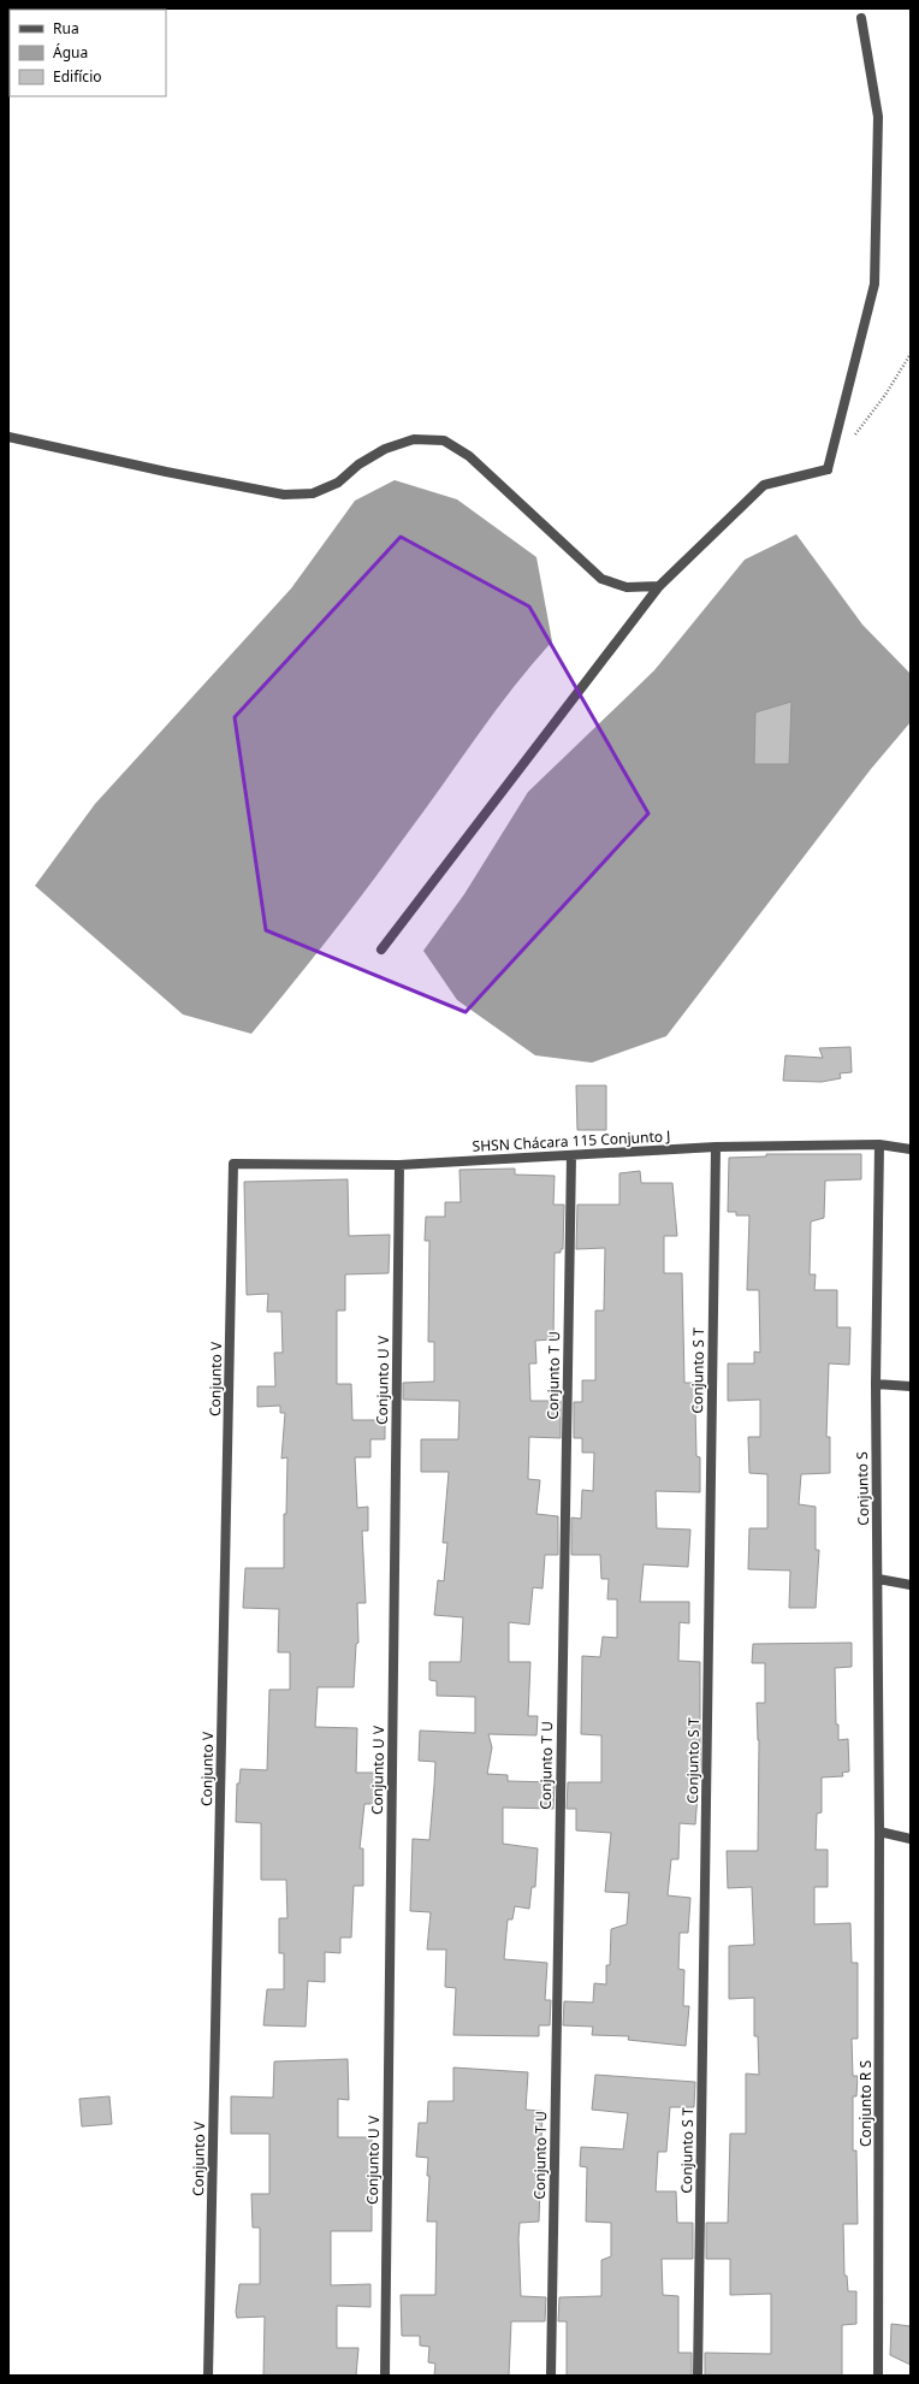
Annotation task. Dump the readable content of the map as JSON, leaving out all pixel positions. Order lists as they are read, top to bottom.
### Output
{
  "streets": {
    "street": [
      "SHSN Chácara 115 Conjunto J",
      "Conjunto S T",
      "Conjunto T U",
      "Conjunto V",
      "Conjunto U V",
      "Conjunto S",
      "Conjunto R S"
    ]
  },
  "crossings": [
    ["SHSN Chácara 115 Conjunto J", "Conjunto S T"],
    ["SHSN Chácara 115 Conjunto J", "Conjunto T U"],
    ["SHSN Chácara 115 Conjunto J", "Conjunto V"],
    ["SHSN Chácara 115 Conjunto J", "Conjunto U V"],
    ["SHSN Chácara 115 Conjunto J", "Conjunto S"],
    ["Conjunto S", "Conjunto R S"]
  ],
  "legend": ["Rua", "Água", "Edifício"]
}
